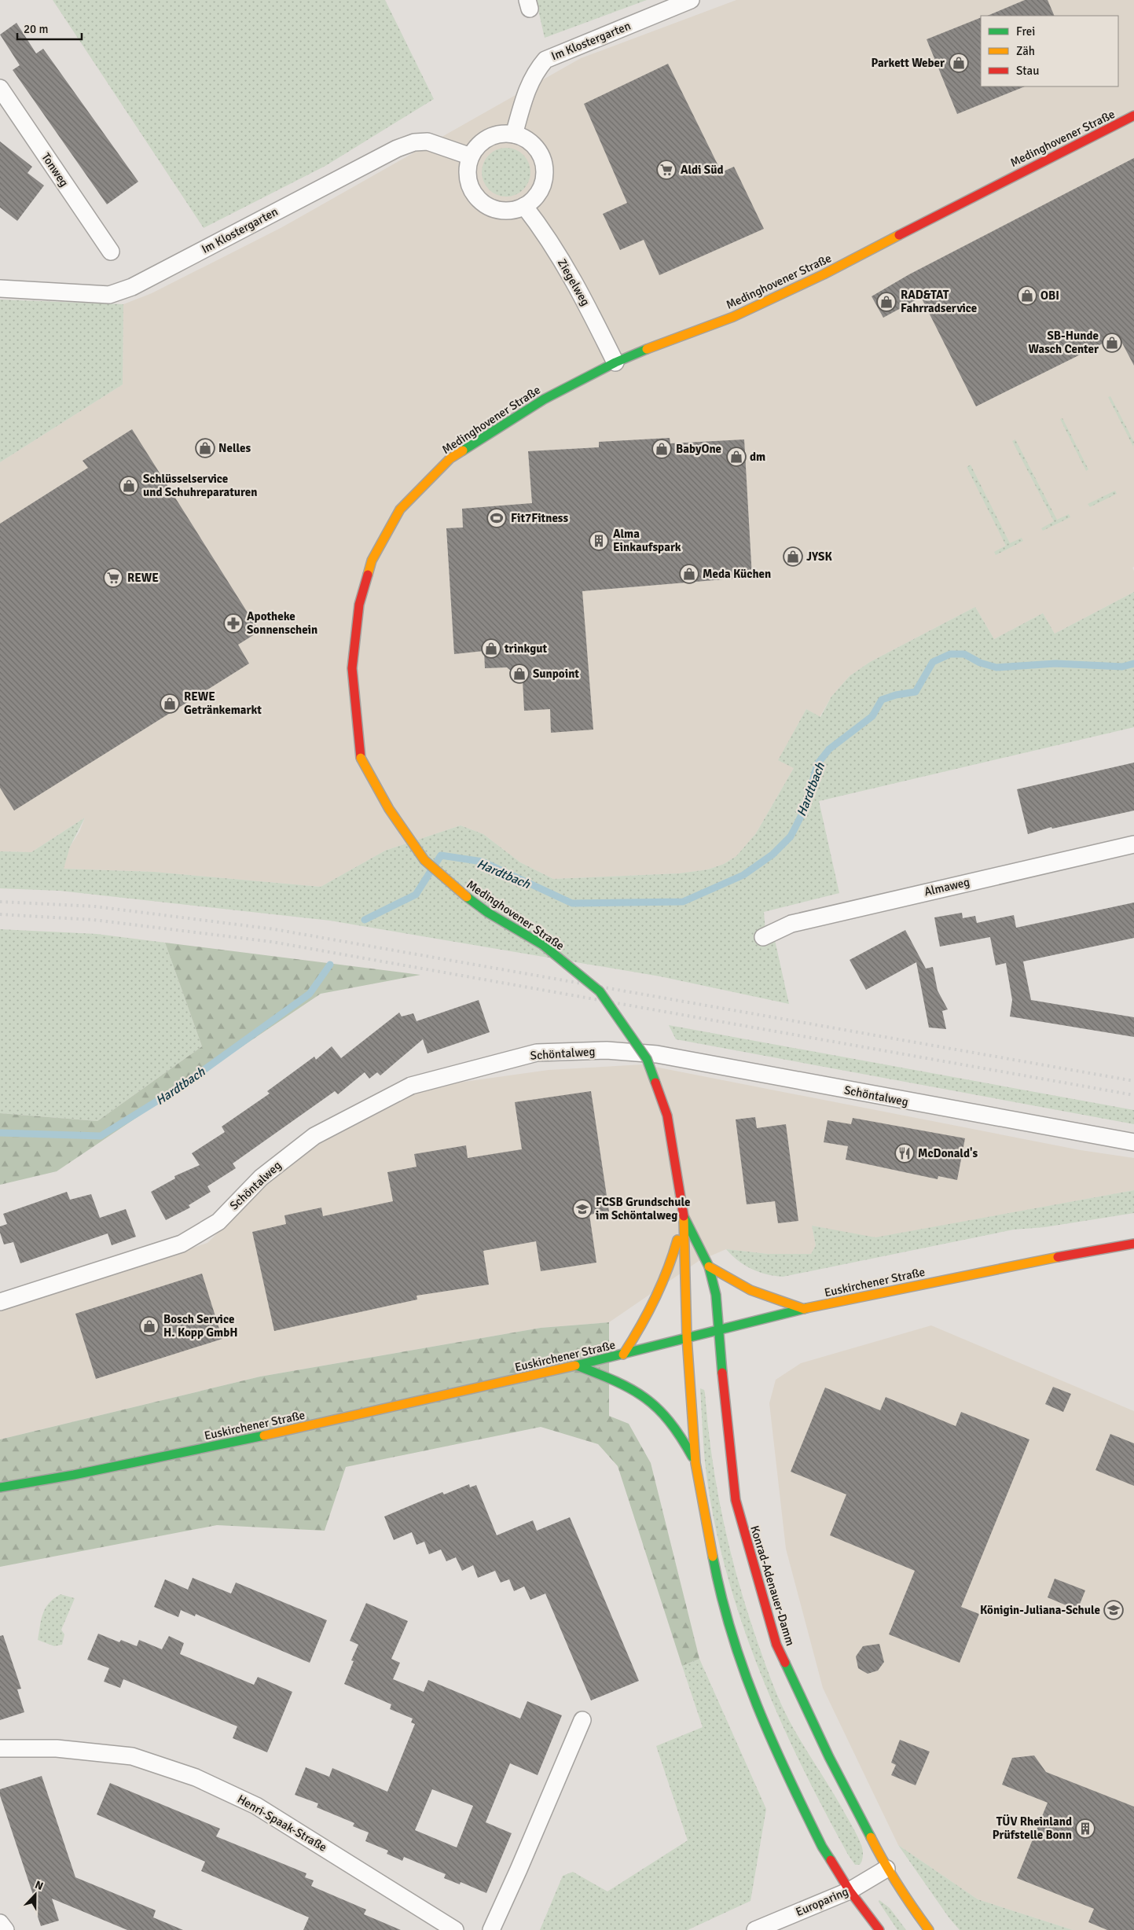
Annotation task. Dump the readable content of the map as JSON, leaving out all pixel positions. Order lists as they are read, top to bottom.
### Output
{
  "streets": {
    "main road": ["Medinghovener Straße", "Euskirchener Straße", "Konrad-Adenauer-Damm"],
    "street": [
      "Im Klostergarten",
      "Tonweg",
      "Ziegelweg",
      "Almaweg",
      "Schöntalweg",
      "Henri-Spaak-Straße",
      "Europaring"
    ]
  },
  "crossings": [
    ["Im Klostergarten", "Ziegelweg"],
    ["Medinghovener Straße", "Ziegelweg"],
    ["Medinghovener Straße", "Euskirchener Straße"],
    ["Medinghovener Straße", "Konrad-Adenauer-Damm"],
    ["Euskirchener Straße", "Konrad-Adenauer-Damm"],
    ["Konrad-Adenauer-Damm", "Europaring"]
  ],
  "water": ["Hardtbach"],
  "places": {
    "shop": [
      "Parkett Weber",
      "OBI",
      "RAD&TAT Fahrradservice",
      "SB-Hunde Wasch Center",
      "Nelles",
      "BabyOne",
      "dm",
      "Schlüsselservice und Schuhreparaturen",
      "JYSK",
      "Meda Küchen",
      "trinkgut",
      "Sunpoint",
      "REWE Getränkemarkt",
      "Bosch Service H. Kopp GmbH"
    ],
    "supermarket": ["Aldi Süd", "REWE"],
    "sports": ["Fit7Fitness"],
    "building": ["Alma Einkaufspark", "TÜV Rheinland Prüfstelle Bonn"],
    "pharmacy": ["Apotheke Sonnenschein"],
    "restaurant": ["McDonald's"],
    "school or university": ["FCSB Grundschule im Schöntalweg", "Königin-Juliana-Schule"]
  },
  "legend": ["Frei", "Zäh", "Stau"],
  "scale_bar": "20 m",
  "north": "top"
}
